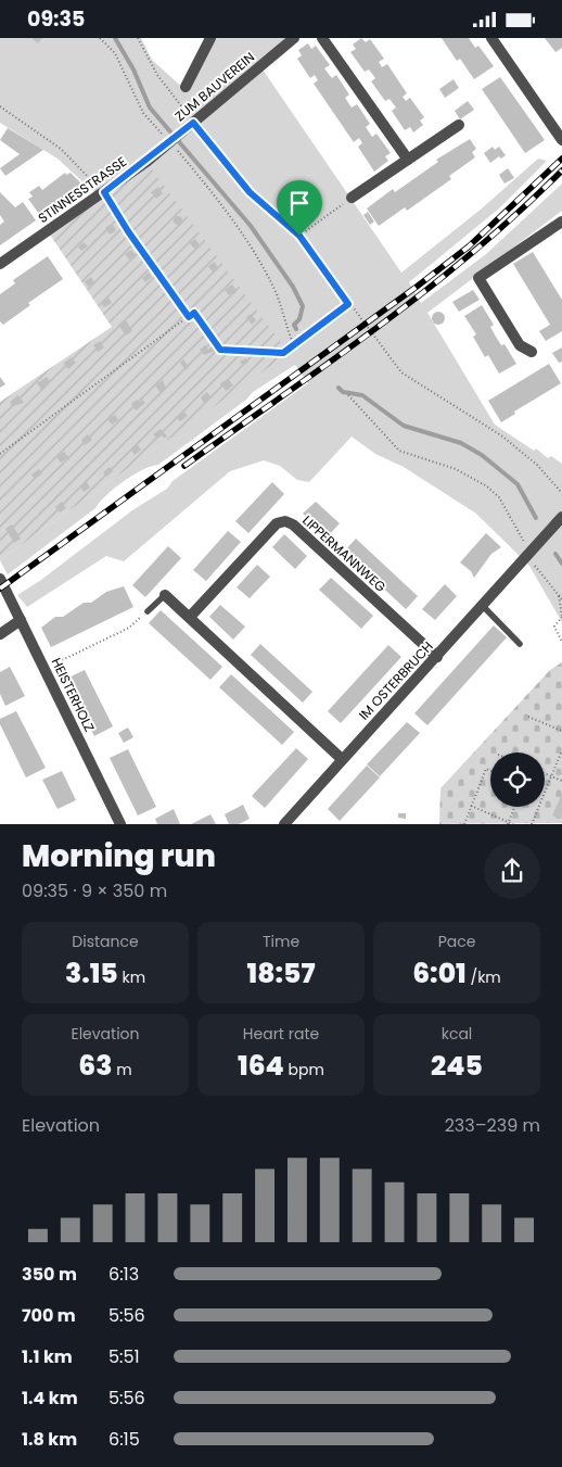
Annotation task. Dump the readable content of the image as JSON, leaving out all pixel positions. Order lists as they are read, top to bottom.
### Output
{
  "streets": {
    "street": [
      "ZUM BAUVEREIN",
      "STINNESSTRASSE",
      "LIPPERMANNWEG",
      "IM OSTERBRUCH",
      "HEISTERHOLZ"
    ]
  },
  "crossings": [
    ["ZUM BAUVEREIN", "STINNESSTRASSE"],
    ["LIPPERMANNWEG", "IM OSTERBRUCH"]
  ],
  "page": {
    "status": "09:35",
    "heading": ["Morning run", "09:35 · 9 × 350 m"],
    "stats": [
      ["Distance", "3.15 km"],
      ["Time", "18:57"],
      ["Pace", "6:01 /km"],
      ["Elevation", "63 m"],
      ["Heart rate", "164 bpm"],
      ["kcal", "245"]
    ],
    "chart": ["Elevation", "233–239 m"],
    "list": [
      {
        "name": "350 m",
        "note": "6:13"
      },
      {
        "name": "700 m",
        "note": "5:56"
      },
      {
        "name": "1.1 km",
        "note": "5:51"
      },
      {
        "name": "1.4 km",
        "note": "5:56"
      },
      {
        "name": "1.8 km",
        "note": "6:15"
      }
    ]
  }
}
